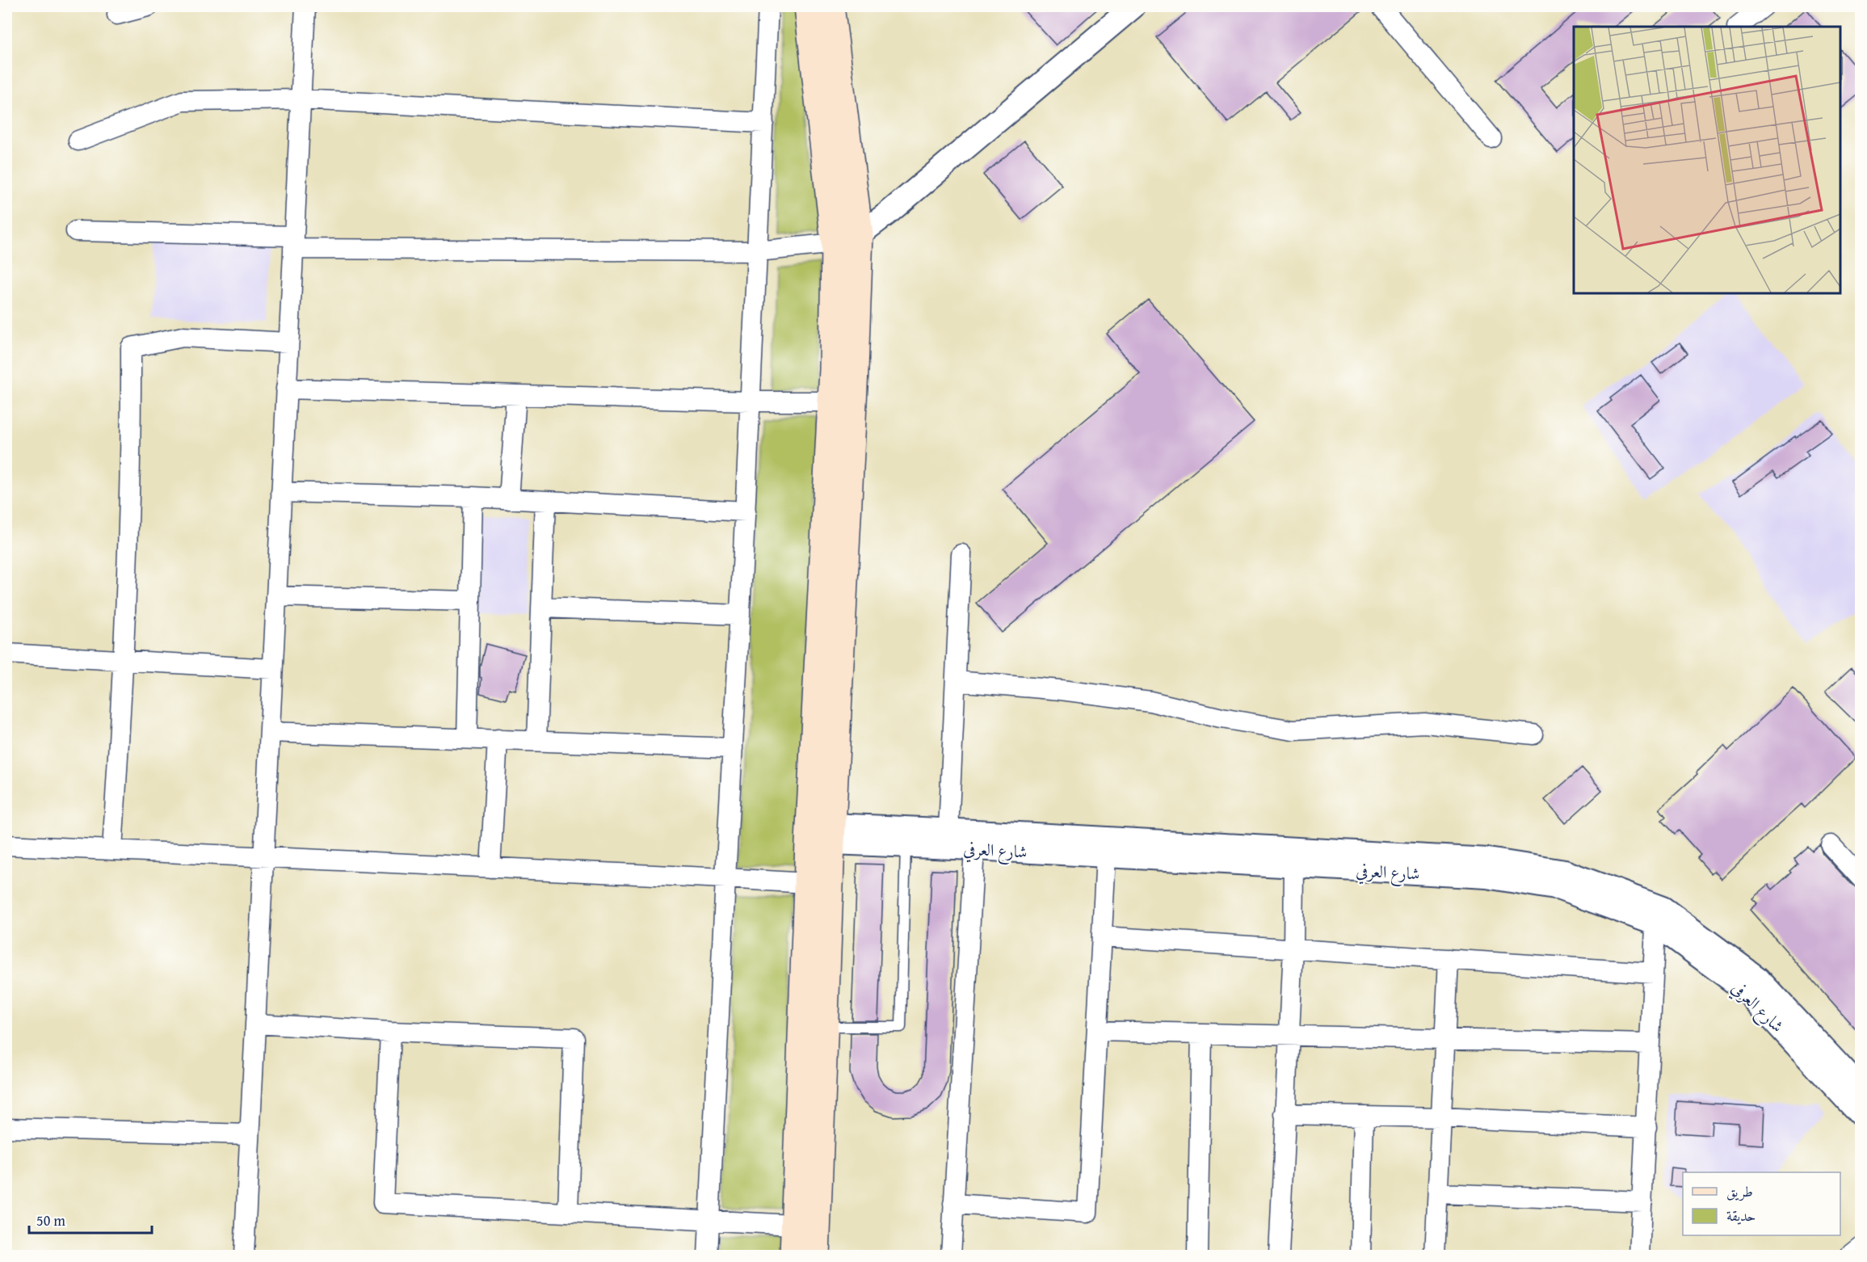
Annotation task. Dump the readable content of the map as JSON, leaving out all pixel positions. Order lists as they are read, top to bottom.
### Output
{
  "streets": {
    "street": ["شارع العرفي"]
  },
  "legend": ["طريق", "حديقة"],
  "scale_bar": "50 m"
}
